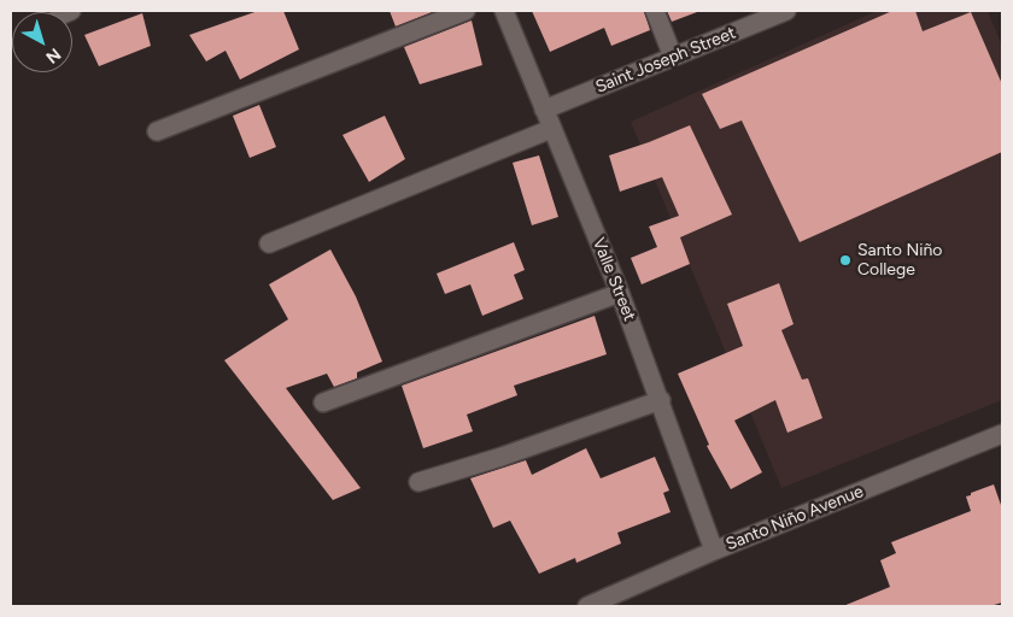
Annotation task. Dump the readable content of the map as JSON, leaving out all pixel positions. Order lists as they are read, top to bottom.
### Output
{
  "streets": {
    "street": ["Saint Joseph Street", "Valle Street", "Santo Niño Avenue"]
  },
  "crossings": [
    ["Saint Joseph Street", "Valle Street"],
    ["Valle Street", "Santo Niño Avenue"]
  ],
  "places": ["Santo Niño College"],
  "north": "bottom right"
}
